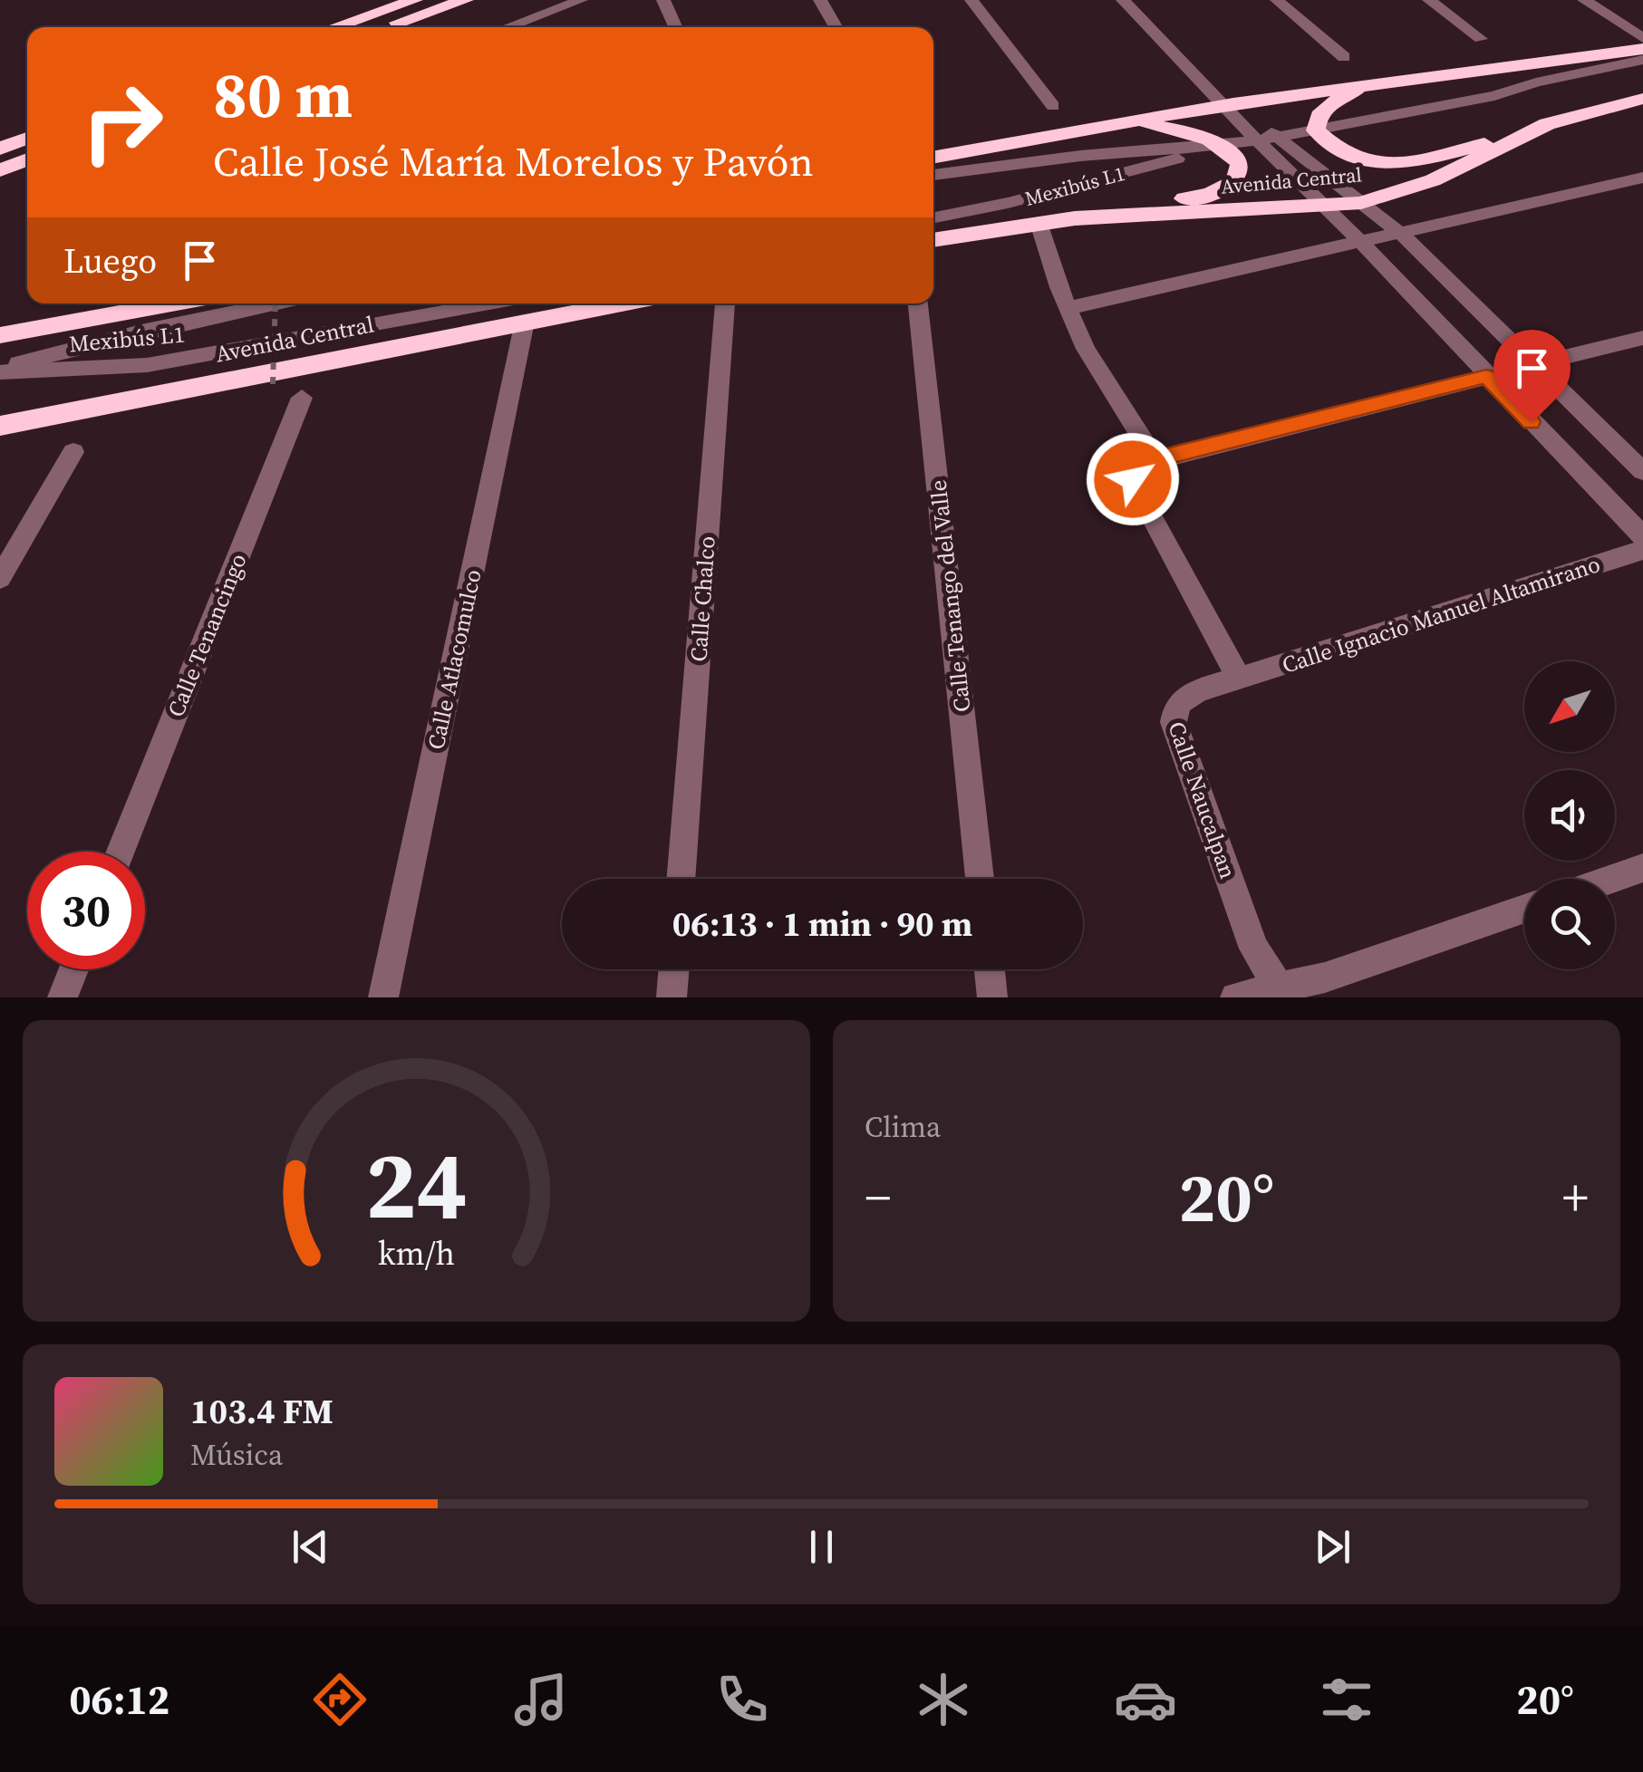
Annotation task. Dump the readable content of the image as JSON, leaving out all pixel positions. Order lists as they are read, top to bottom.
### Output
{
  "streets": {
    "highway": ["Avenida Central"],
    "street": [
      "Mexibús L1",
      "Calle Tenango del Valle",
      "Calle Chalco",
      "Calle Ignacio Manuel Altamirano",
      "Calle Tenancingo",
      "Calle Atlacomulco",
      "Calle Naucalpan"
    ]
  },
  "crossings": [
    ["Avenida Central", "Mexibús L1"],
    ["Avenida Central", "Calle Atlacomulco"],
    ["Mexibús L1", "Calle Atlacomulco"],
    ["Calle Ignacio Manuel Altamirano", "Calle Naucalpan"]
  ],
  "north": "bottom left",
  "page": {
    "turn": ["80 m", "Calle José María Morelos y Pavón"],
    "then": "Luego",
    "limit": "30",
    "trip": "06:13 · 1 min · 90 m",
    "tile": "Clima",
    "heat": ["−", "20°", "+"],
    "song": ["103.4 FM", "Música"],
    "tabs": ["06:12", "20°"],
    "gauge": ["24", "km/h"]
  }
}
